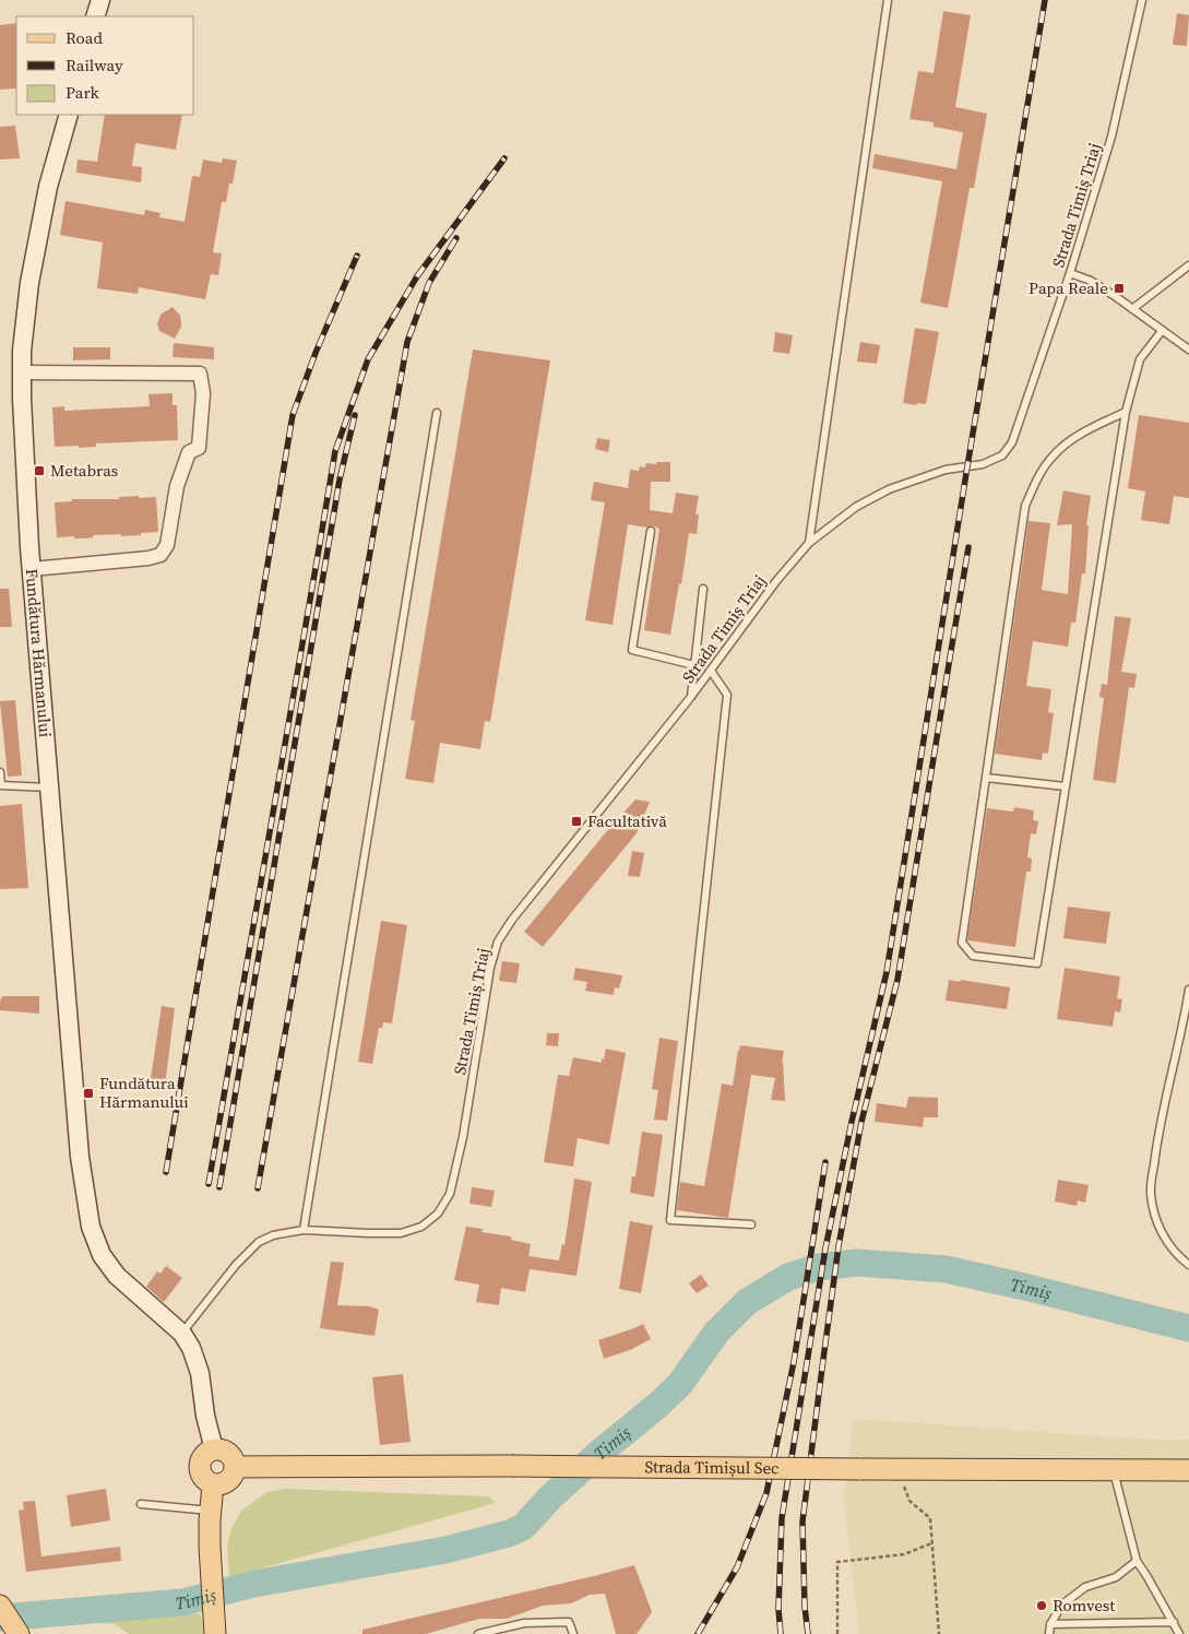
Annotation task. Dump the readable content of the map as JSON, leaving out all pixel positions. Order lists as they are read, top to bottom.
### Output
{
  "streets": {
    "main road": ["Fundătura Hărmanului", "Strada Timișul Sec"],
    "lane": ["Strada Timiș Triaj"]
  },
  "crossings": [
    ["Strada Timiș Triaj", "Fundătura Hărmanului"],
    ["Fundătura Hărmanului", "Strada Timișul Sec"]
  ],
  "water": ["Timiș"],
  "places": {
    "transit": [
      "Papa Reale",
      "Metabras",
      "Facultativă",
      "Fundătura Hărmanului"
    ],
    "other": ["Romvest"]
  },
  "legend": ["Road", "Railway", "Park"]
}
